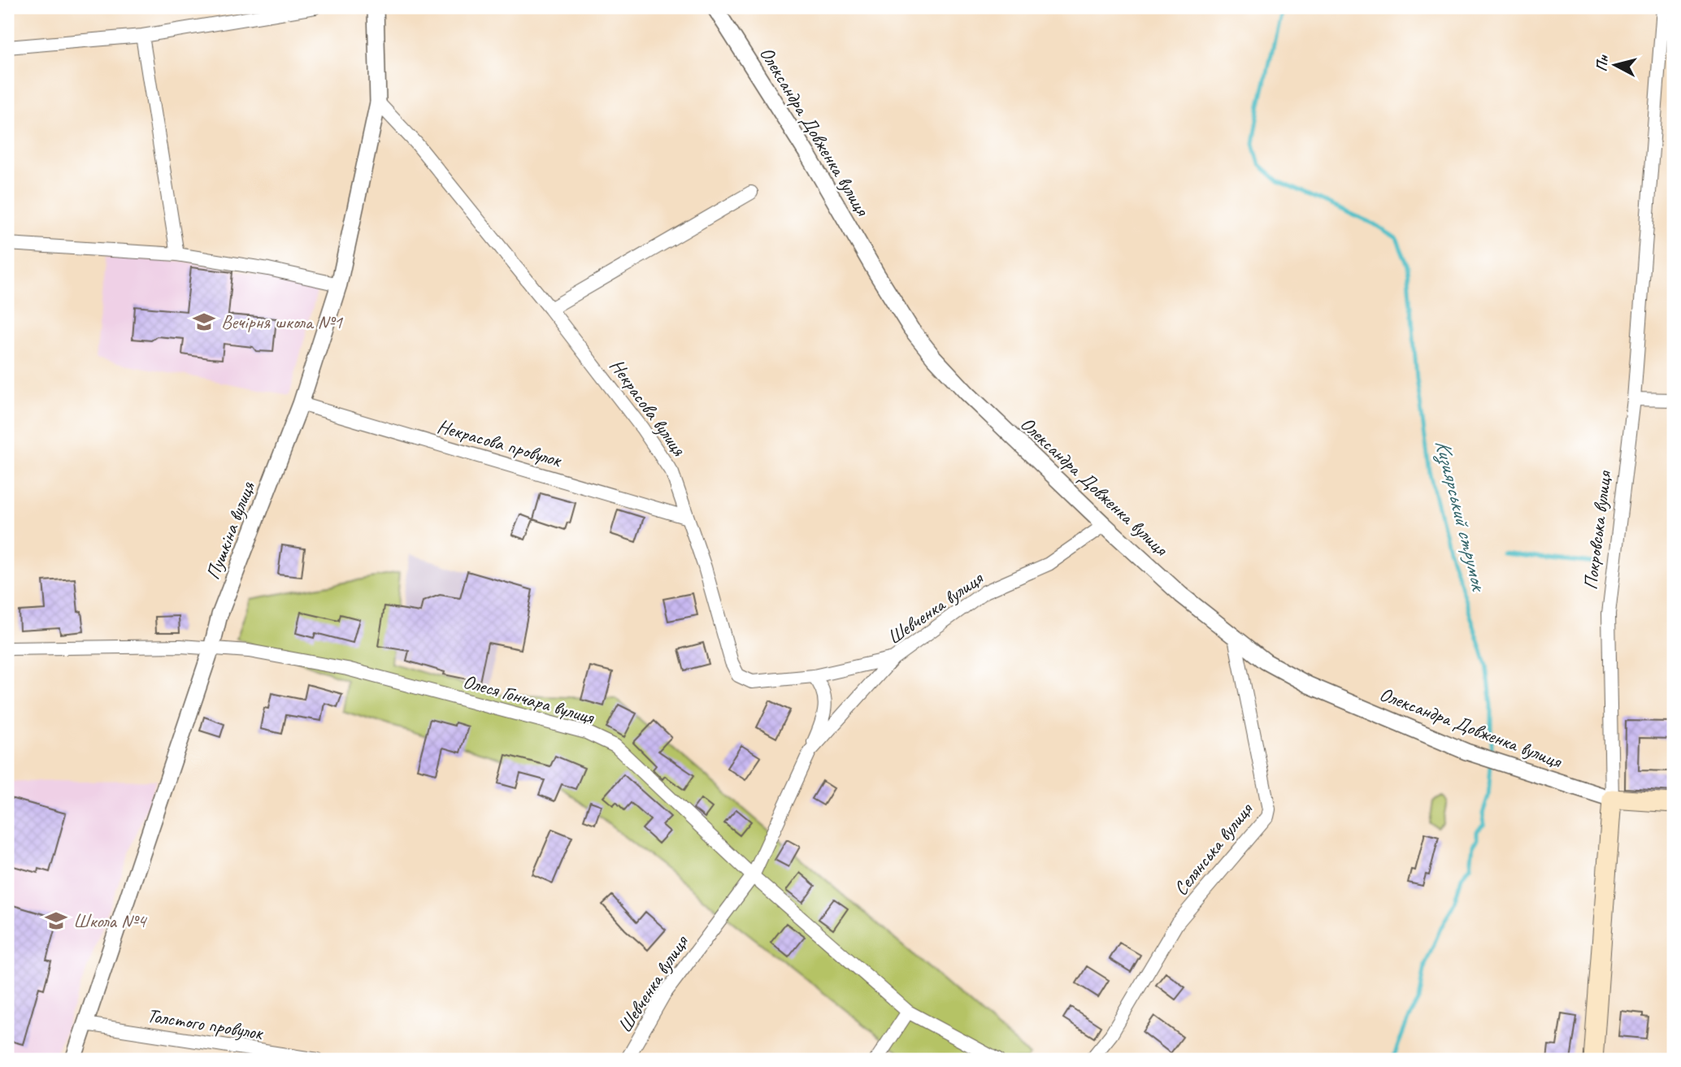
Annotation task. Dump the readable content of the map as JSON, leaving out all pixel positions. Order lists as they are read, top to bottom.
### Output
{
  "streets": {
    "main road": ["Покровська вулиця"],
    "street": [
      "Олександра Довженка вулиця",
      "Некрасова вулиця",
      "Некрасова провулок",
      "Пушкіна вулиця",
      "Шевченка вулиця",
      "Олеся Гончара вулиця",
      "Селянська вулиця",
      "Толстого провулок"
    ]
  },
  "crossings": [
    ["Олександра Довженка вулиця", "Покровська вулиця"],
    ["Олександра Довженка вулиця", "Шевченка вулиця"],
    ["Олександра Довженка вулиця", "Селянська вулиця"],
    ["Некрасова вулиця", "Некрасова провулок"],
    ["Некрасова вулиця", "Пушкіна вулиця"],
    ["Некрасова вулиця", "Шевченка вулиця"],
    ["Некрасова провулок", "Пушкіна вулиця"],
    ["Пушкіна вулиця", "Олеся Гончара вулиця"],
    ["Пушкіна вулиця", "Толстого провулок"],
    ["Шевченка вулиця", "Олеся Гончара вулиця"]
  ],
  "water": ["Кизиярський струмок"],
  "places": {
    "school or university": ["Вечірня школа №1", "Школа №4"]
  },
  "north": "left"
}
